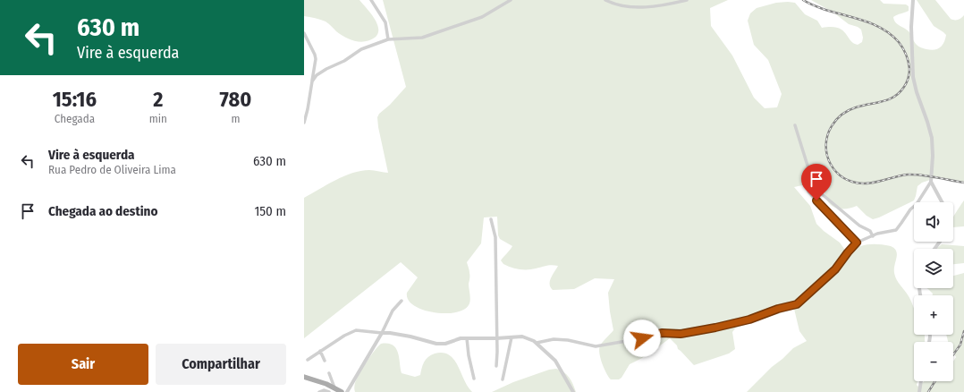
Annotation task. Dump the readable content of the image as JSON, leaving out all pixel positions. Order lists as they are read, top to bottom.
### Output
{
  "page": {
    "turn": ["630 m", "Vire à esquerda"],
    "eta": [
      "15:16",
      "Chegada",
      "2",
      "min",
      "780",
      "m"
    ],
    "list": [
      {
        "name": "Vire à esquerda",
        "note": "Rua Pedro de Oliveira Lima",
        "value": "630 m"
      },
      {
        "name": "Chegada ao destino",
        "value": "150 m"
      }
    ],
    "map_buttons": ["+", "−"],
    "buttons": ["Sair", "Compartilhar"]
  }
}
